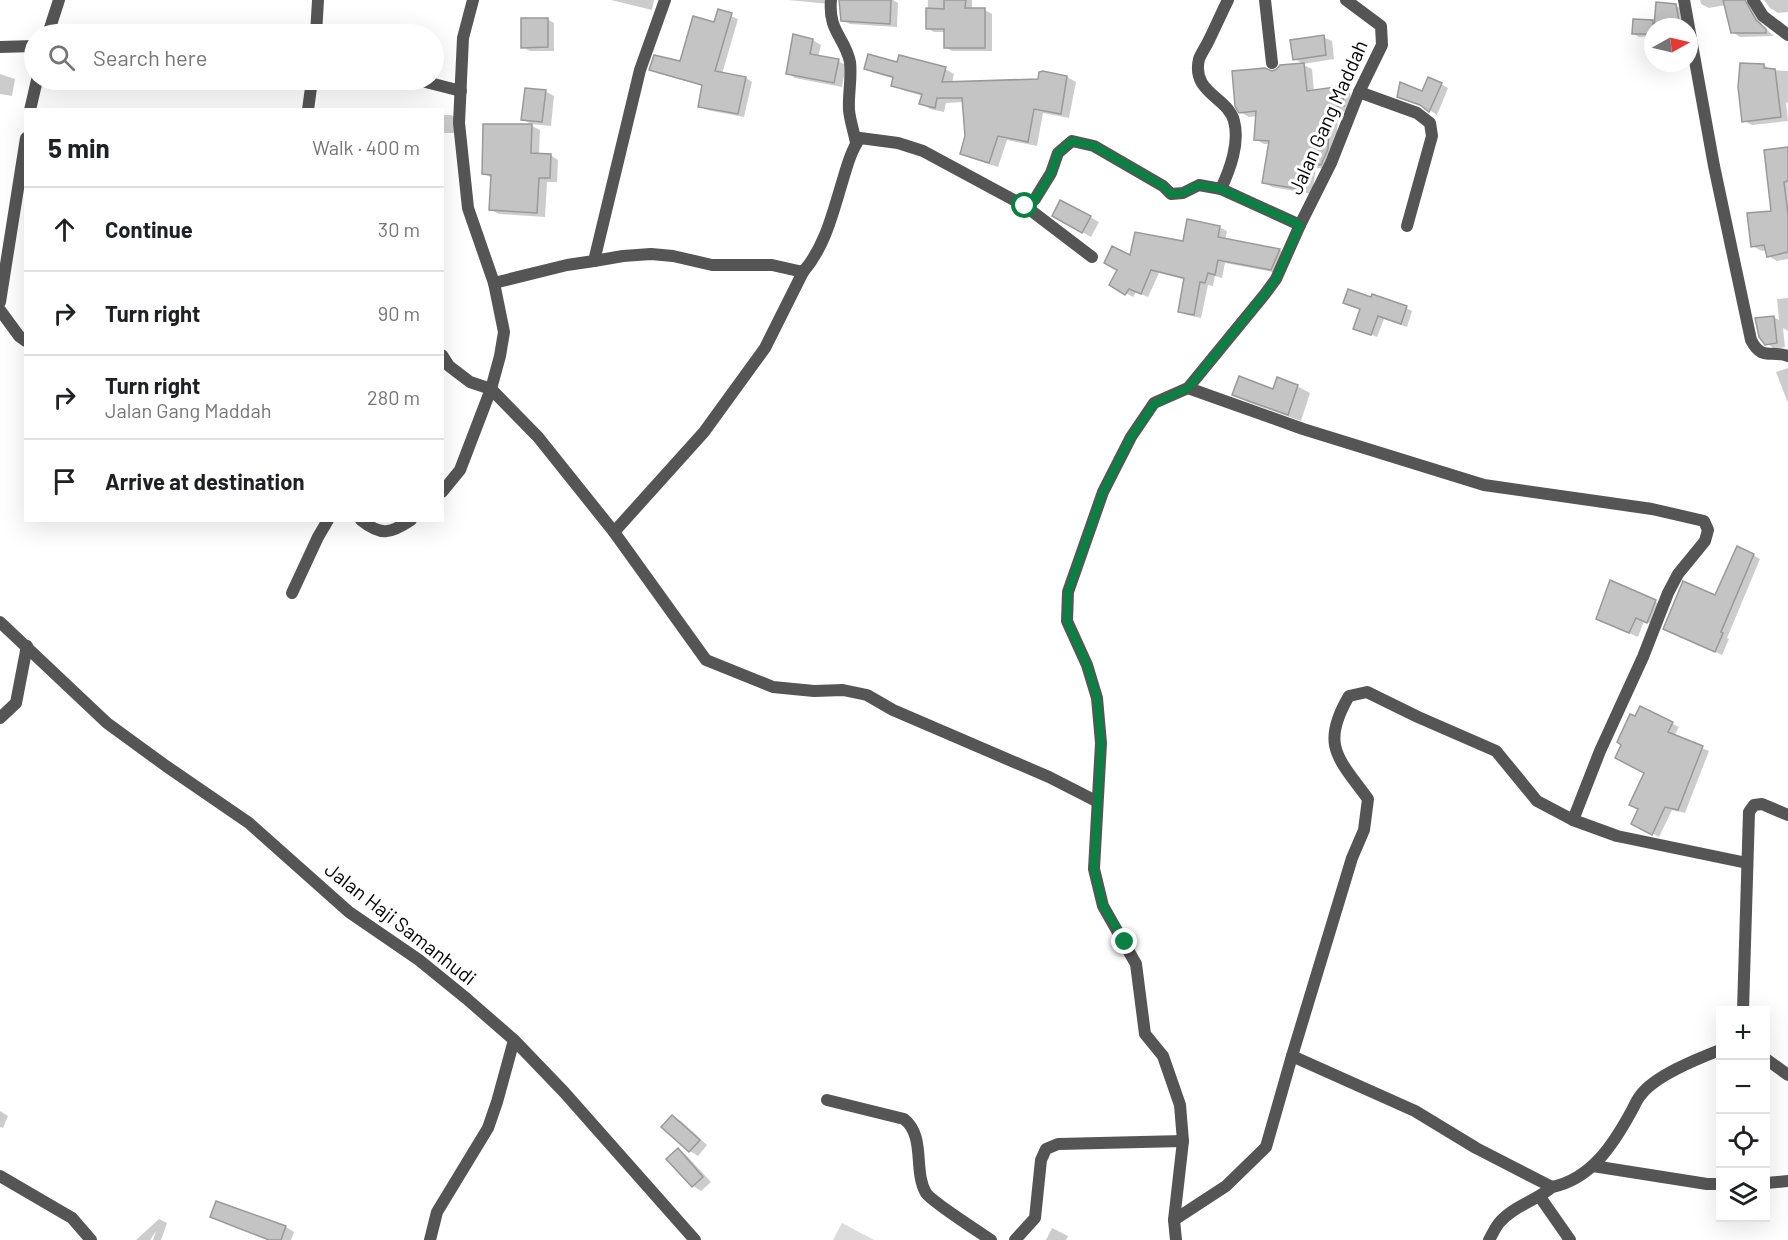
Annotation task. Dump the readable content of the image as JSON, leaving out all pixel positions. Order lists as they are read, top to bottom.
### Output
{
  "streets": {
    "street": ["Jalan Gang Maddah", "Jalan Haji Samanhudi"]
  },
  "north": "right",
  "page": {
    "search": "Search here",
    "heading": ["5 min", "Walk · 400 m"],
    "list": [
      ["Continue", "30 m"],
      ["Turn right", "90 m"],
      ["Turn right", "Jalan Gang Maddah", "280 m"],
      "Arrive at destination"
    ],
    "map_buttons": ["+", "−"]
  }
}
